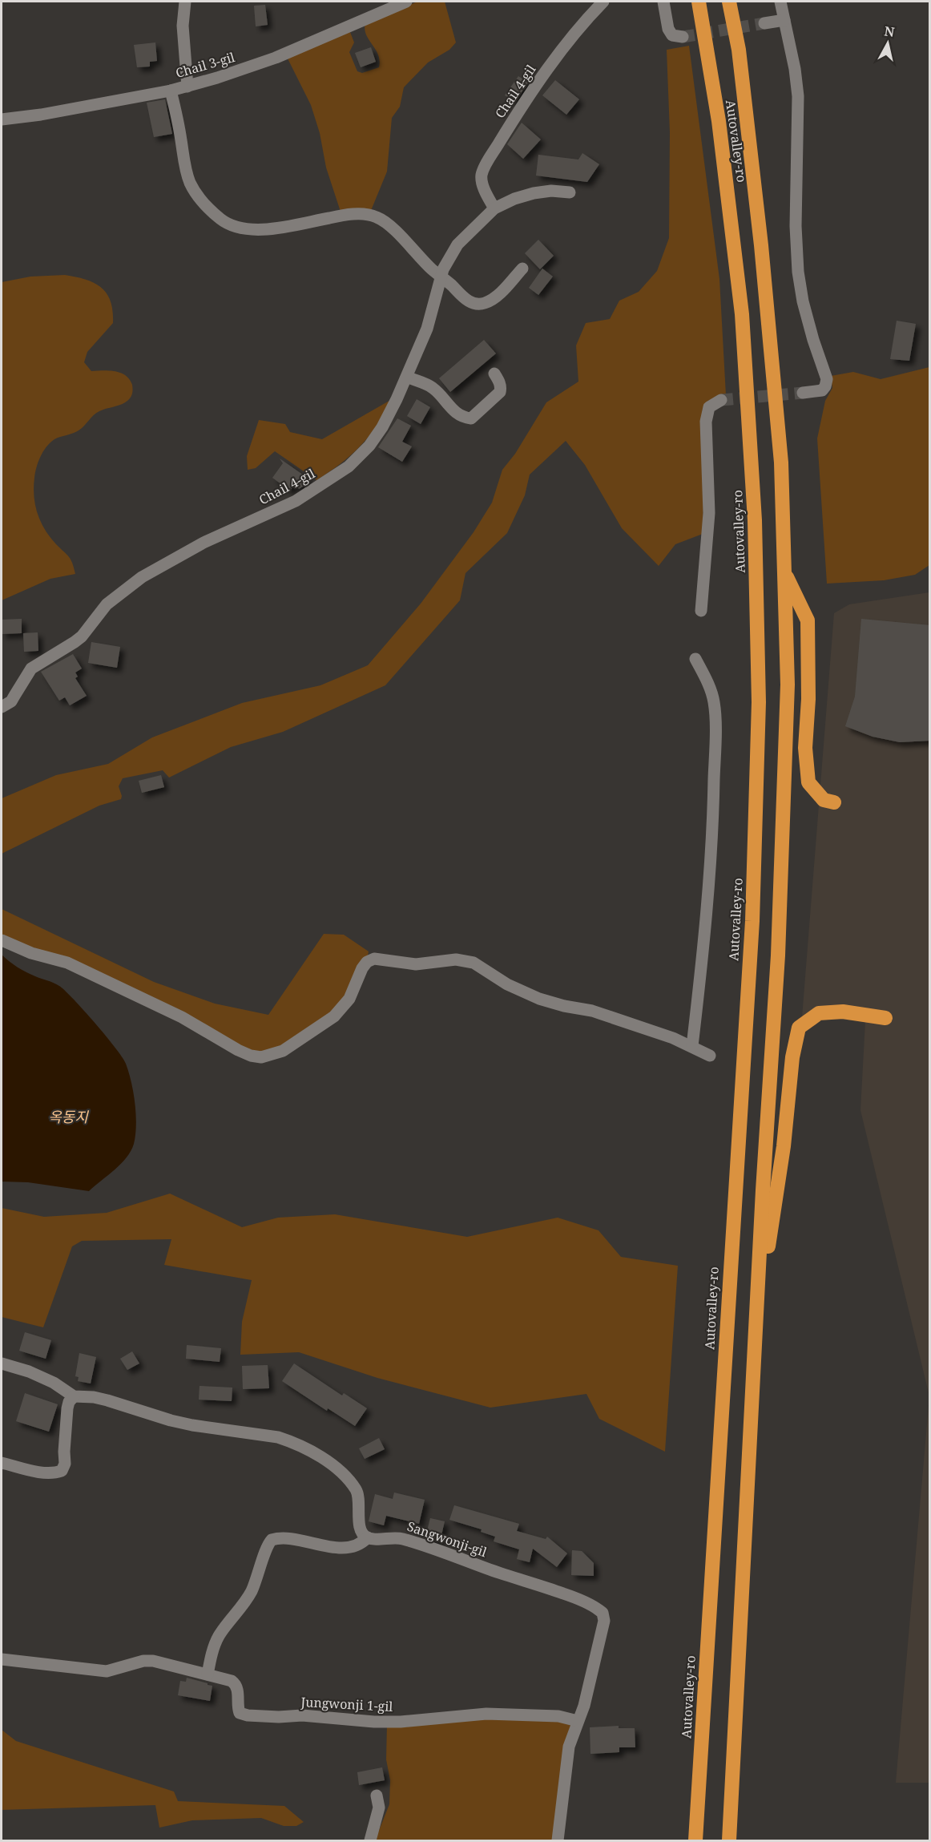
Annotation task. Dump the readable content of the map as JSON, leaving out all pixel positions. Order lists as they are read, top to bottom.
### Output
{
  "streets": {
    "highway": ["Autovalley-ro"],
    "street": [
      "Chail 3-gil",
      "Chail 4-gil",
      "Sangwonji-gil",
      "Jungwonji 1-gil"
    ]
  },
  "crossings": [
    ["Sangwonji-gil", "Jungwonji 1-gil"]
  ],
  "water": ["옥동지"],
  "north": "top"
}
